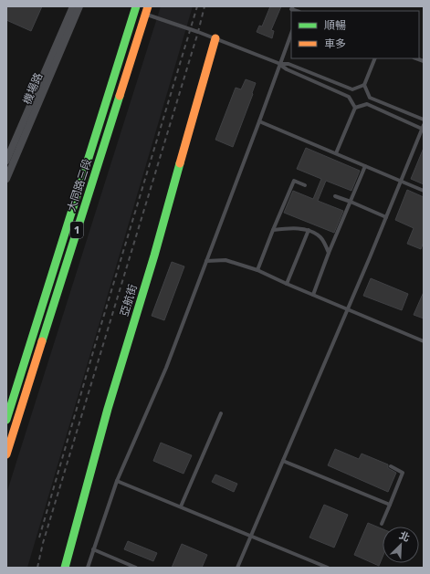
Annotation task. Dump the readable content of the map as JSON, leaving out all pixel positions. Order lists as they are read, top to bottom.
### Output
{
  "streets": {
    "main road": ["大同路三段", "1", "亞航街"],
    "street": ["機場路"]
  },
  "legend": ["順暢", "車多"],
  "north": "top right"
}
